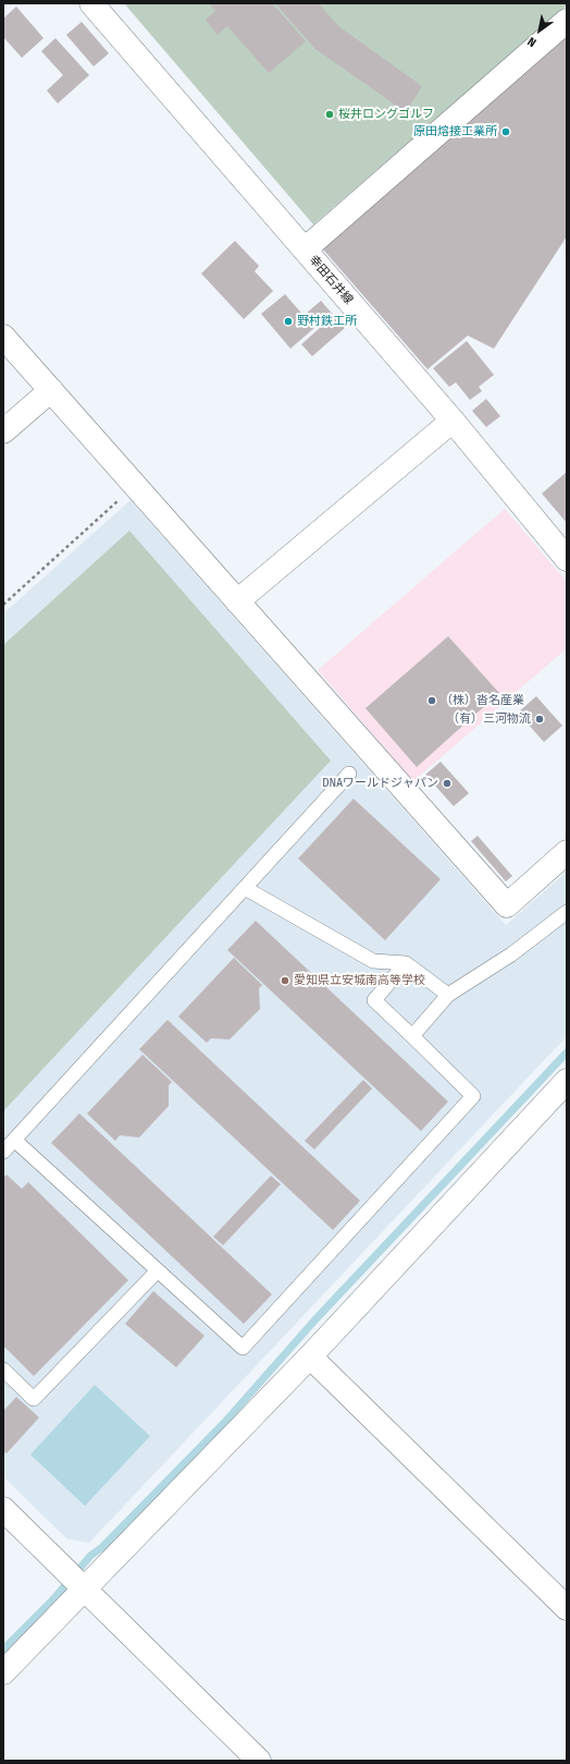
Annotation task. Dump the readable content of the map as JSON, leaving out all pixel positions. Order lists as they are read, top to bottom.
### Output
{
  "streets": {
    "street": ["幸田石井線"]
  },
  "places": [
    "桜井ロングゴルフ",
    "原田熔接工業所",
    "野村鉄工所",
    "（株）沓名産業",
    "（有）三河物流",
    "DNAワールドジャパン",
    "愛知県立安城南高等学校"
  ],
  "north": "bottom left"
}
